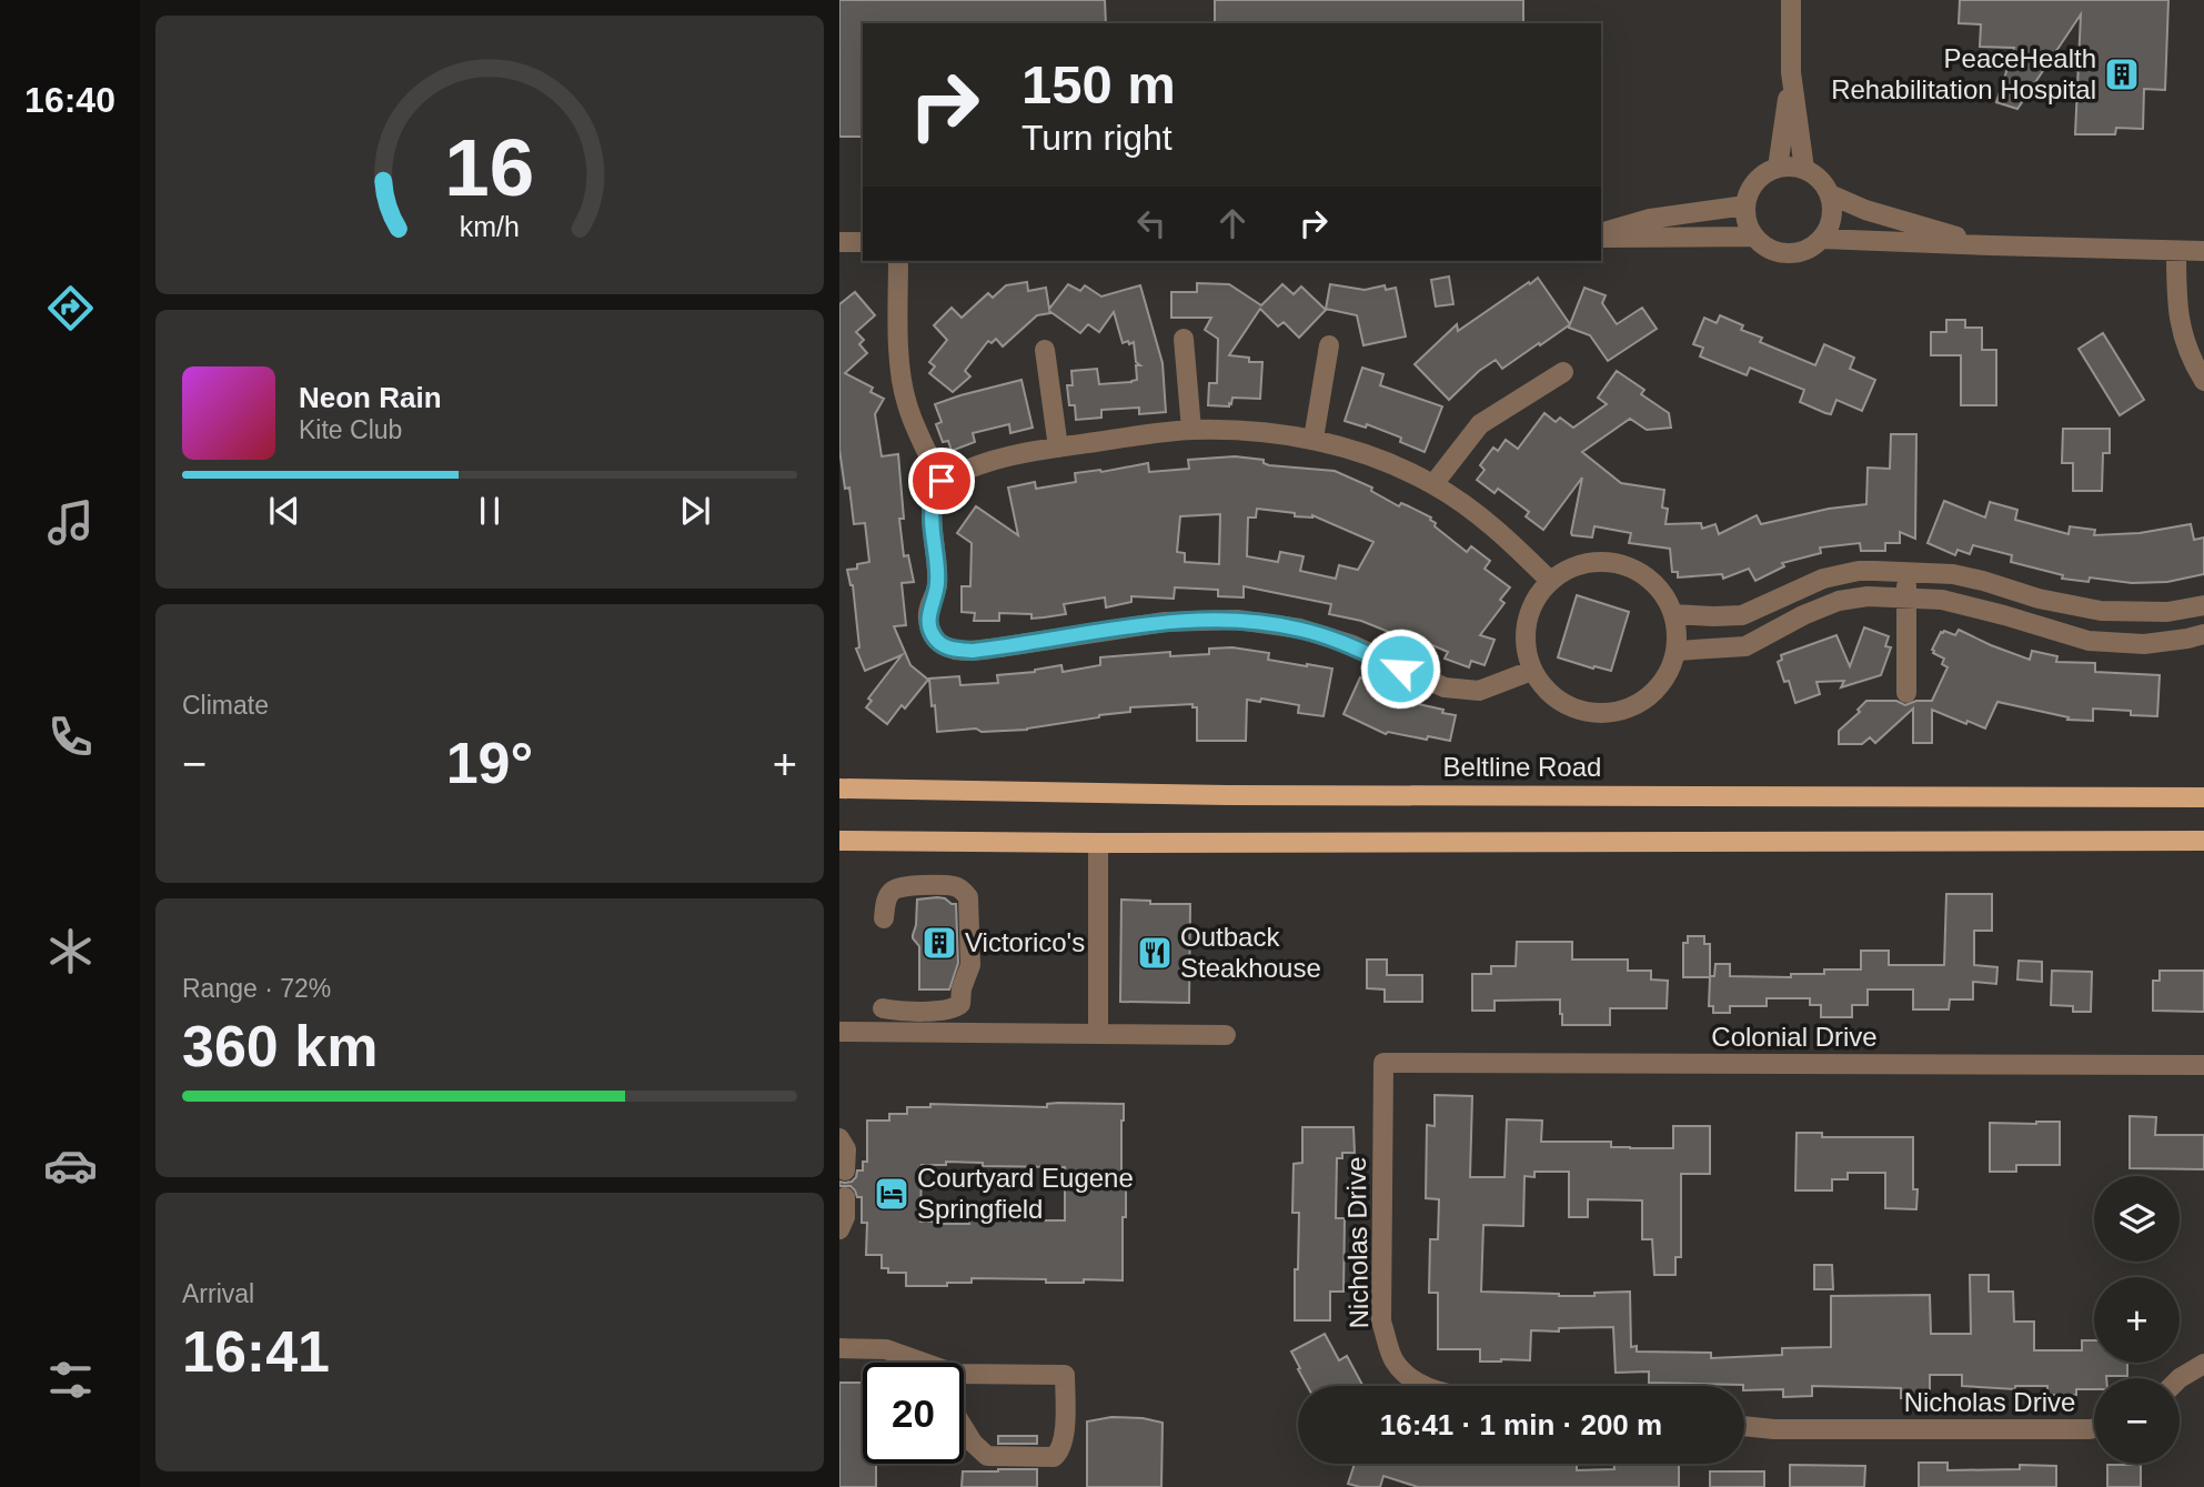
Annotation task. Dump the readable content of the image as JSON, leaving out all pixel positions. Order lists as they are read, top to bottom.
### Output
{
  "streets": {
    "main road": ["Beltline Road"],
    "street": ["Colonial Drive", "Nicholas Drive"]
  },
  "crossings": [
    ["Colonial Drive", "Nicholas Drive"]
  ],
  "places": {
    "building": ["PeaceHealth Rehabilitation Hospital", "Victorico's"],
    "restaurant": ["Outback Steakhouse"],
    "hotel": ["Courtyard Eugene Springfield"]
  },
  "page": {
    "tabs": "16:40",
    "turn": ["150 m", "Turn right"],
    "song": ["Neon Rain", "Kite Club"],
    "tile": [
      "Climate",
      ["Range · 72%", "360 km"],
      ["Arrival", "16:41"]
    ],
    "heat": ["−", "19°", "+"],
    "map_buttons": ["+", "−"],
    "limit": "20",
    "trip": "16:41 · 1 min · 200 m",
    "gauge": ["16", "km/h"]
  }
}
